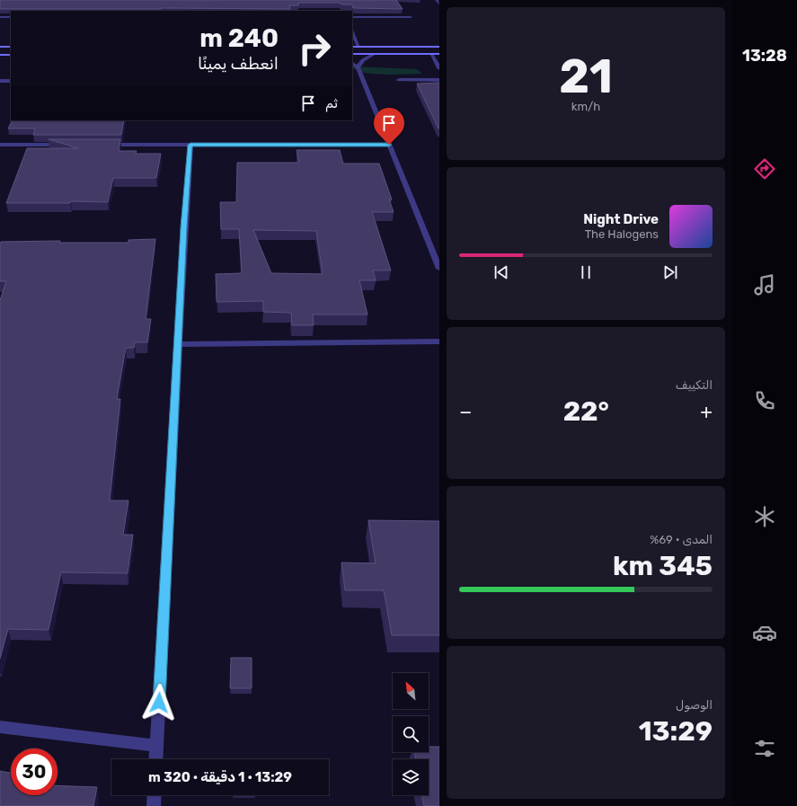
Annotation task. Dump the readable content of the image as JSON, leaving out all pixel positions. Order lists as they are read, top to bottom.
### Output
{
  "north": "top left",
  "page": {
    "tabs": "13:28",
    "tile": [
      ["21", "km/h"],
      "التكييف",
      ["المدى · 69%", "345 km"],
      ["الوصول", "13:29"]
    ],
    "turn": ["240 m", "انعطف يمينًا"],
    "then": "ثم",
    "song": ["Night Drive", "The Halogens"],
    "heat": ["−", "22°", "+"],
    "limit": "30",
    "trip": "13:29 · 1 دقيقة · 320 m"
  }
}
